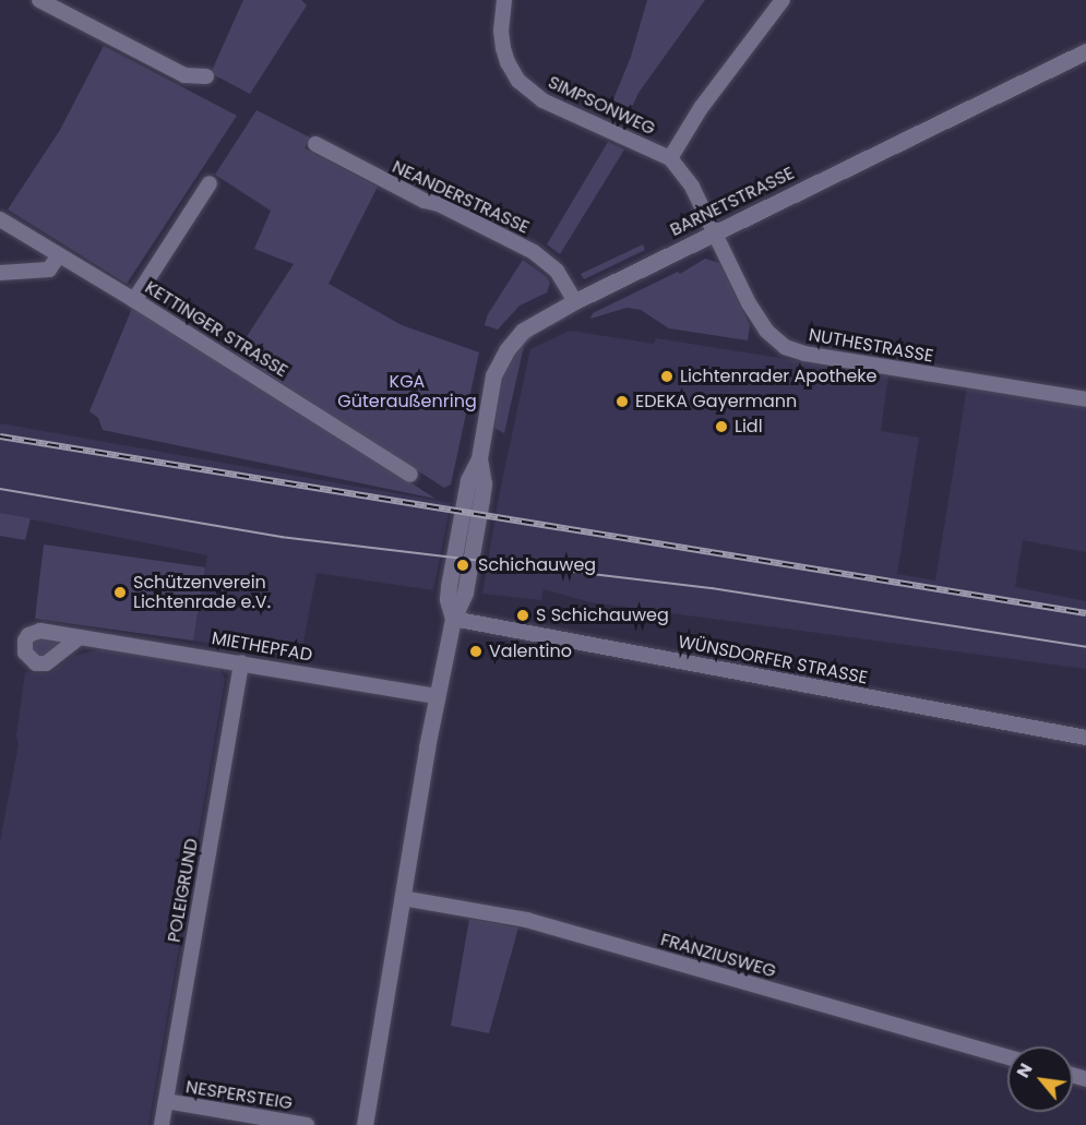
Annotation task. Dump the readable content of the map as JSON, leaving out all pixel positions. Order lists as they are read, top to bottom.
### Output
{
  "streets": {
    "street": [
      "SIMPSONWEG",
      "NEANDERSTRASSE",
      "BARNETSTRASSE",
      "KETTINGER STRASSE",
      "NUTHESTRASSE",
      "MIETHEPFAD",
      "WÜNSDORFER STRASSE",
      "POLEIGRUND",
      "FRANZIUSWEG",
      "NESPERSTEIG"
    ]
  },
  "crossings": [
    ["SIMPSONWEG", "BARNETSTRASSE"],
    ["SIMPSONWEG", "NUTHESTRASSE"],
    ["NEANDERSTRASSE", "BARNETSTRASSE"],
    ["BARNETSTRASSE", "NUTHESTRASSE"],
    ["BARNETSTRASSE", "WÜNSDORFER STRASSE"],
    ["MIETHEPFAD", "POLEIGRUND"],
    ["POLEIGRUND", "NESPERSTEIG"]
  ],
  "parks": ["KGA Güteraußenring"],
  "places": [
    "Lichtenrader Apotheke",
    "EDEKA Gayermann",
    "Lidl",
    "Schichauweg",
    "Schützenverein Lichtenrade e.V.",
    "S Schichauweg",
    "Valentino"
  ],
  "north": "top left"
}
